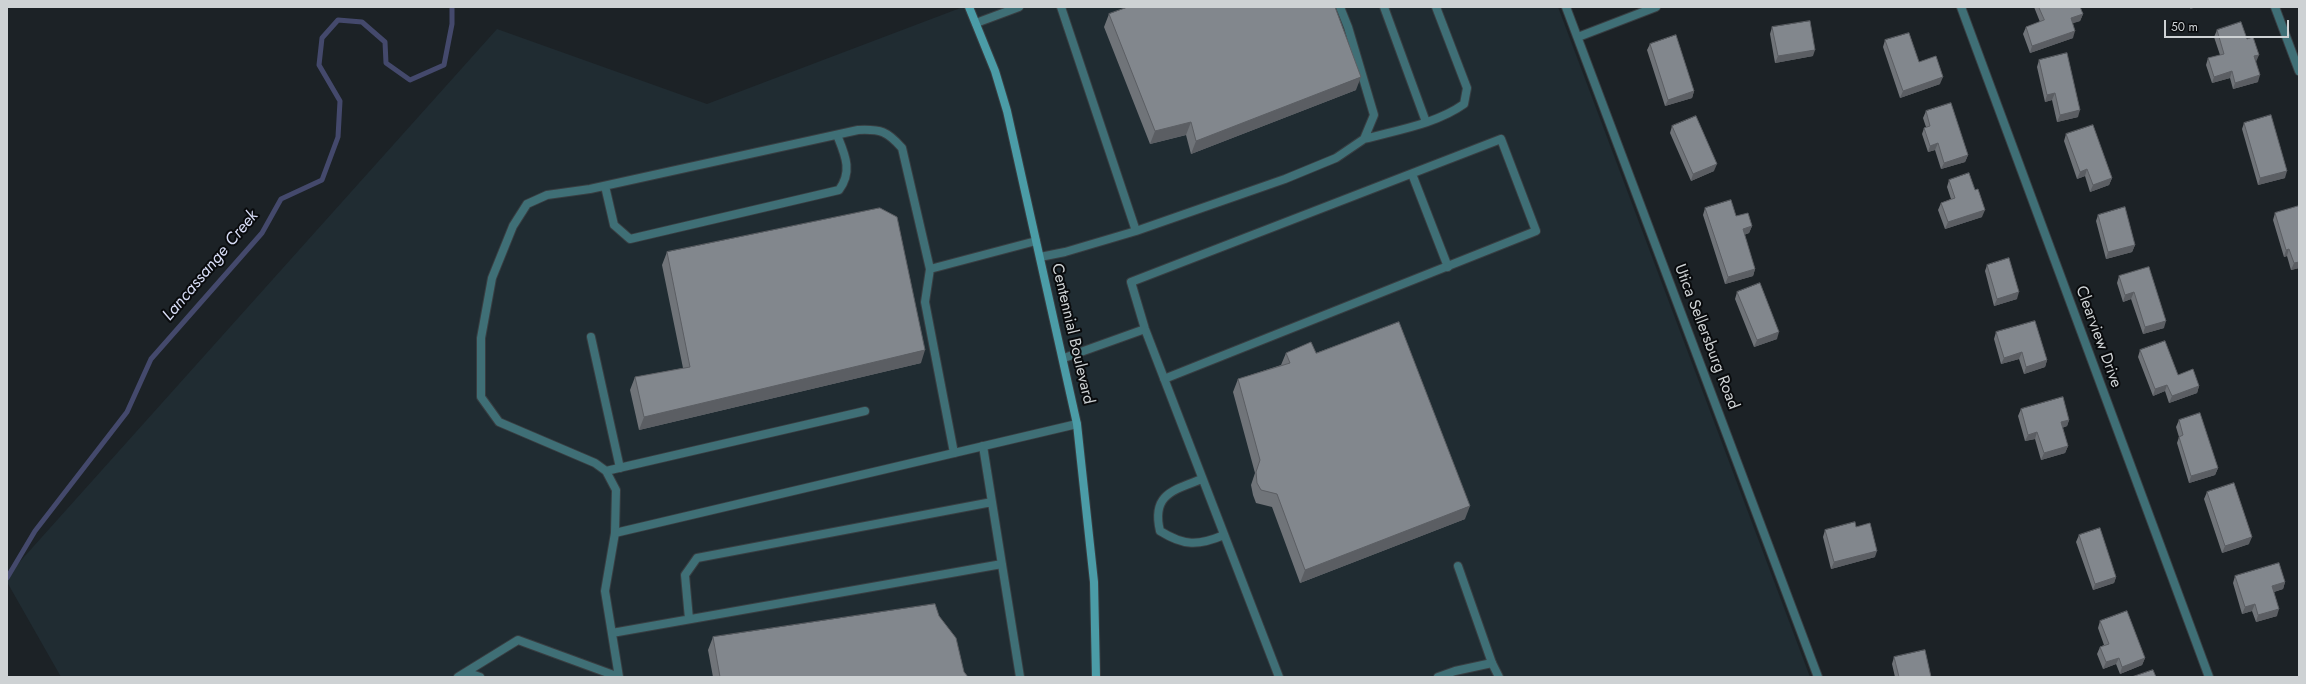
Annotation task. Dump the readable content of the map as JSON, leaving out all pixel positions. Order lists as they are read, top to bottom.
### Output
{
  "streets": {
    "street": ["Centennial Boulevard", "Utica Sellersburg Road", "Clearview Drive"]
  },
  "water": ["Lancassange Creek"],
  "scale_bar": "50 m"
}
